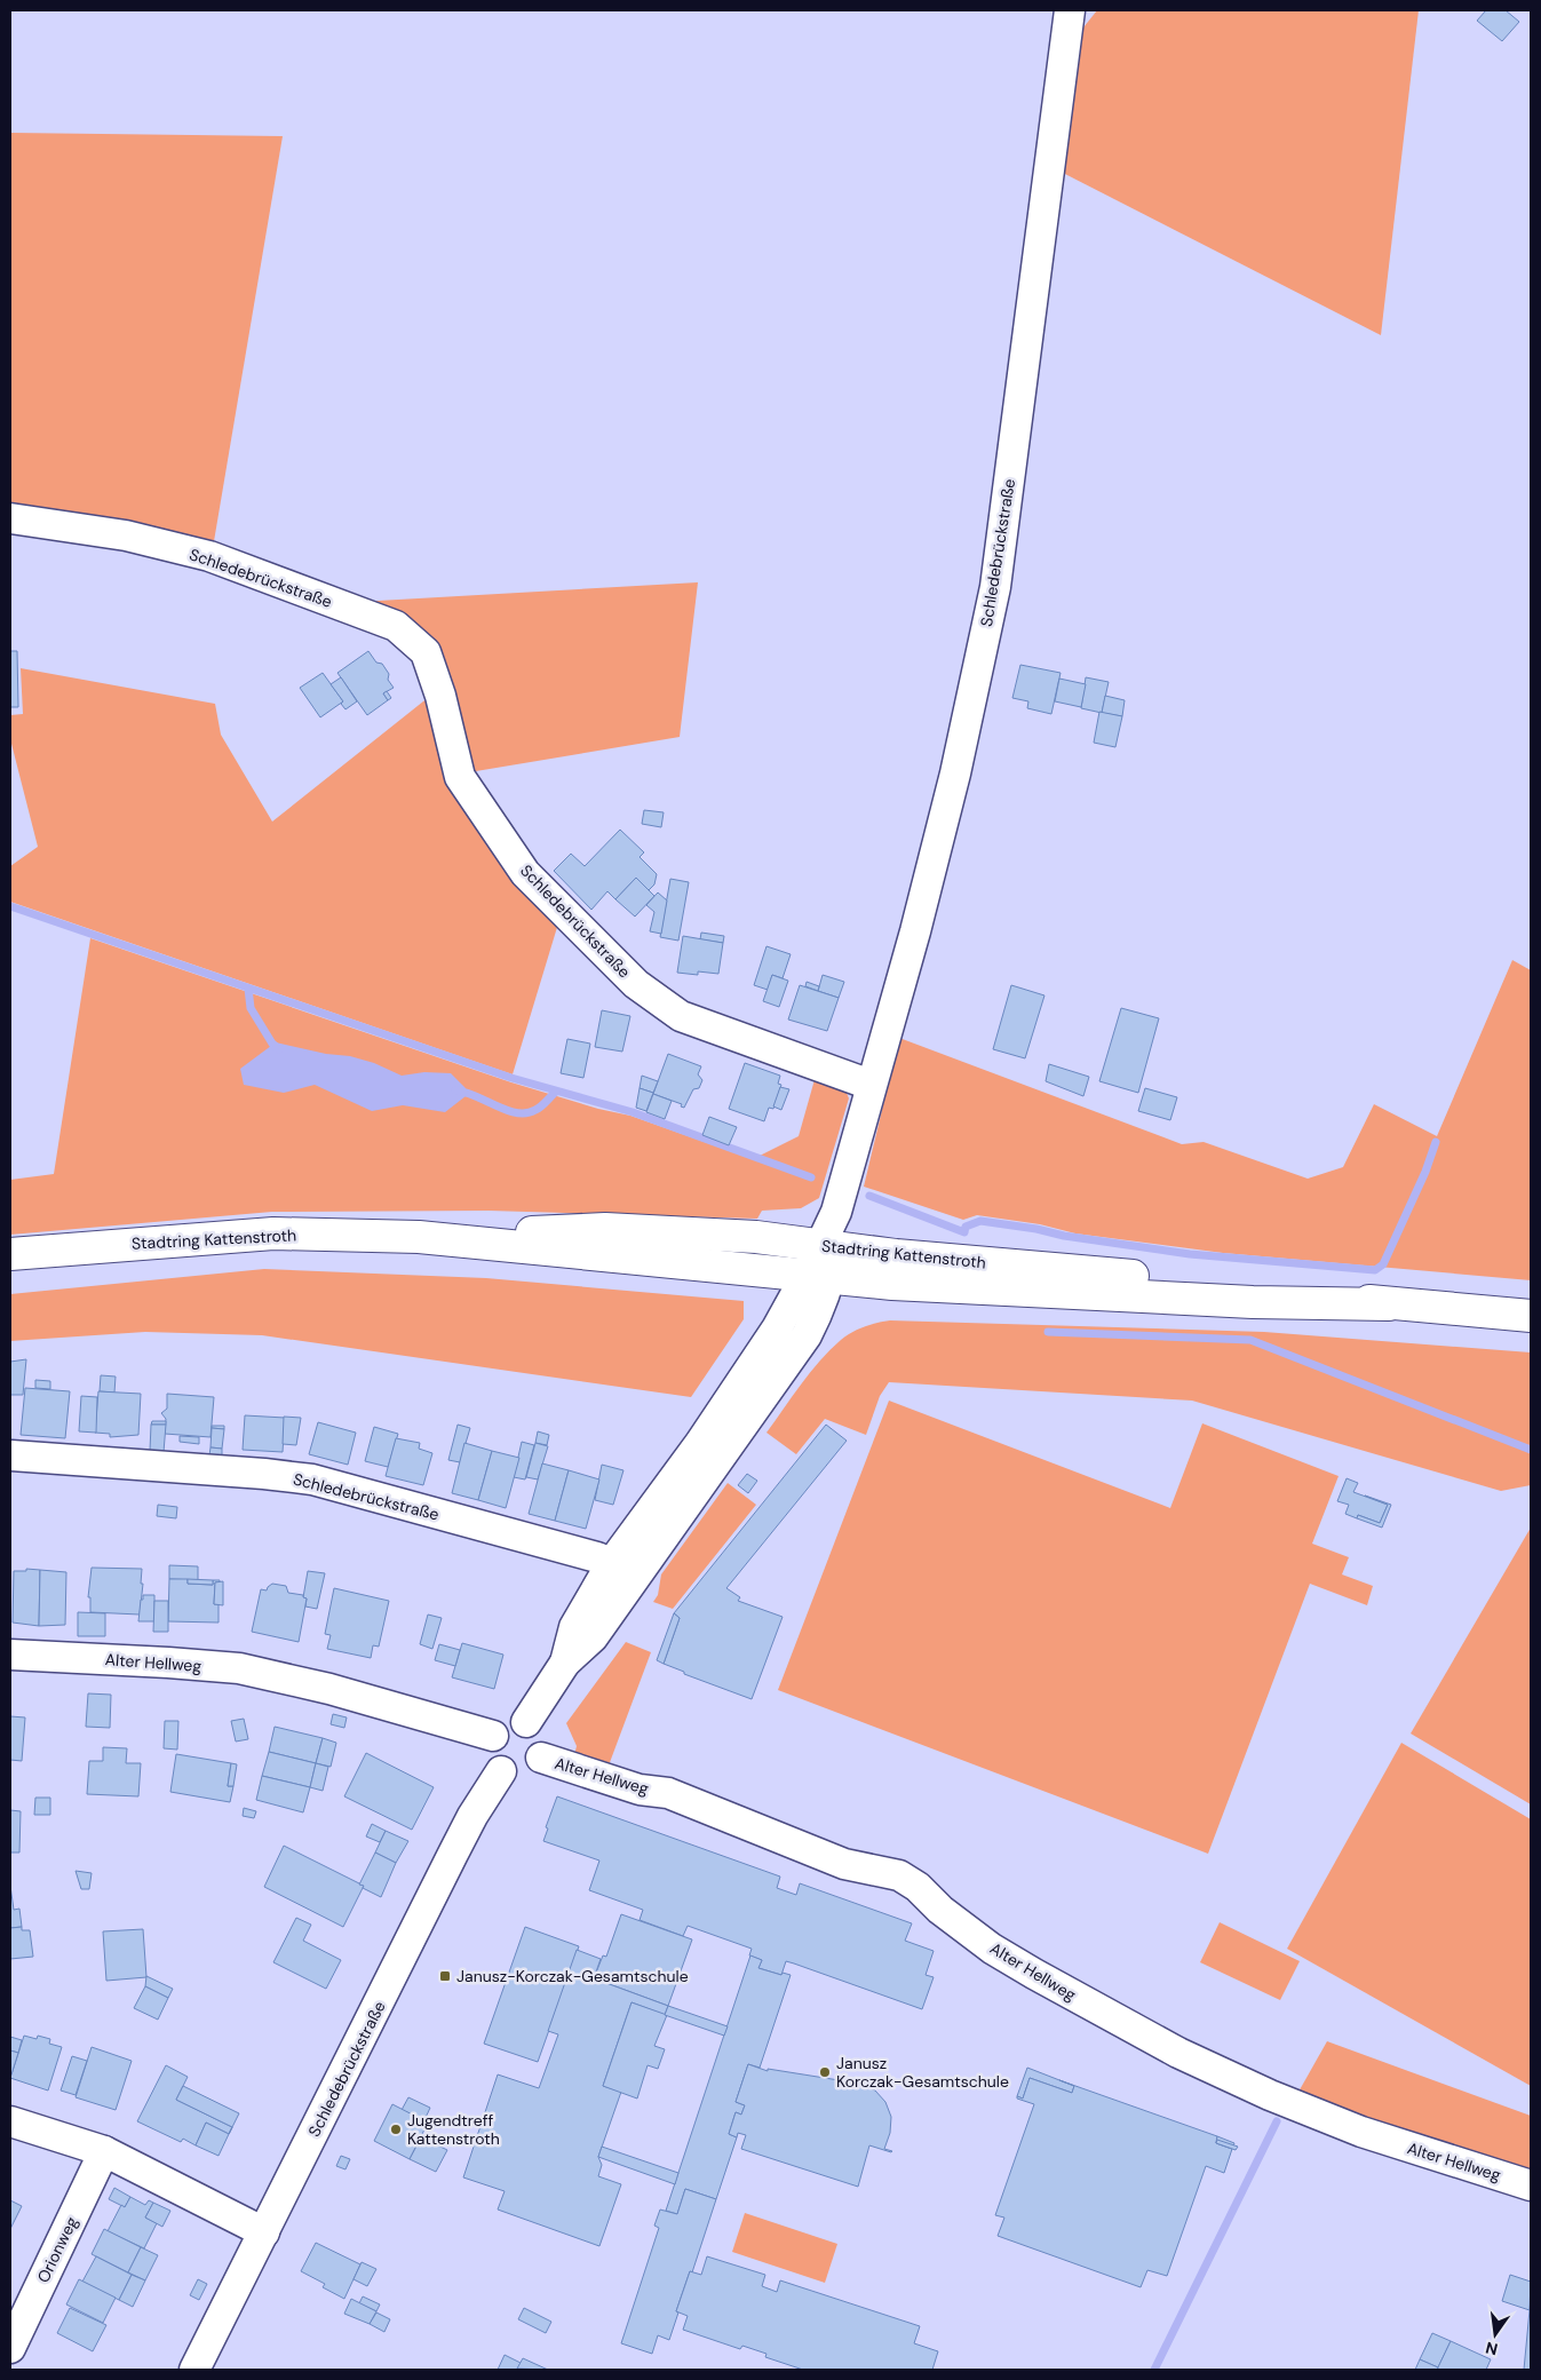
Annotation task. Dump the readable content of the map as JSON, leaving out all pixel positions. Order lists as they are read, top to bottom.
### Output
{
  "streets": {
    "main road": ["Stadtring Kattenstroth"],
    "street": ["Schledebrückstraße", "Alter Hellweg", "Orionweg"]
  },
  "crossings": [
    ["Schledebrückstraße", "Stadtring Kattenstroth"],
    ["Schledebrückstraße", "Alter Hellweg"]
  ],
  "places": {
    "transit": ["Janusz-Korczak-Gesamtschule"],
    "other": ["Janusz Korczak-Gesamtschule", "Jugendtreff Kattenstroth"]
  },
  "north": "bottom"
}
